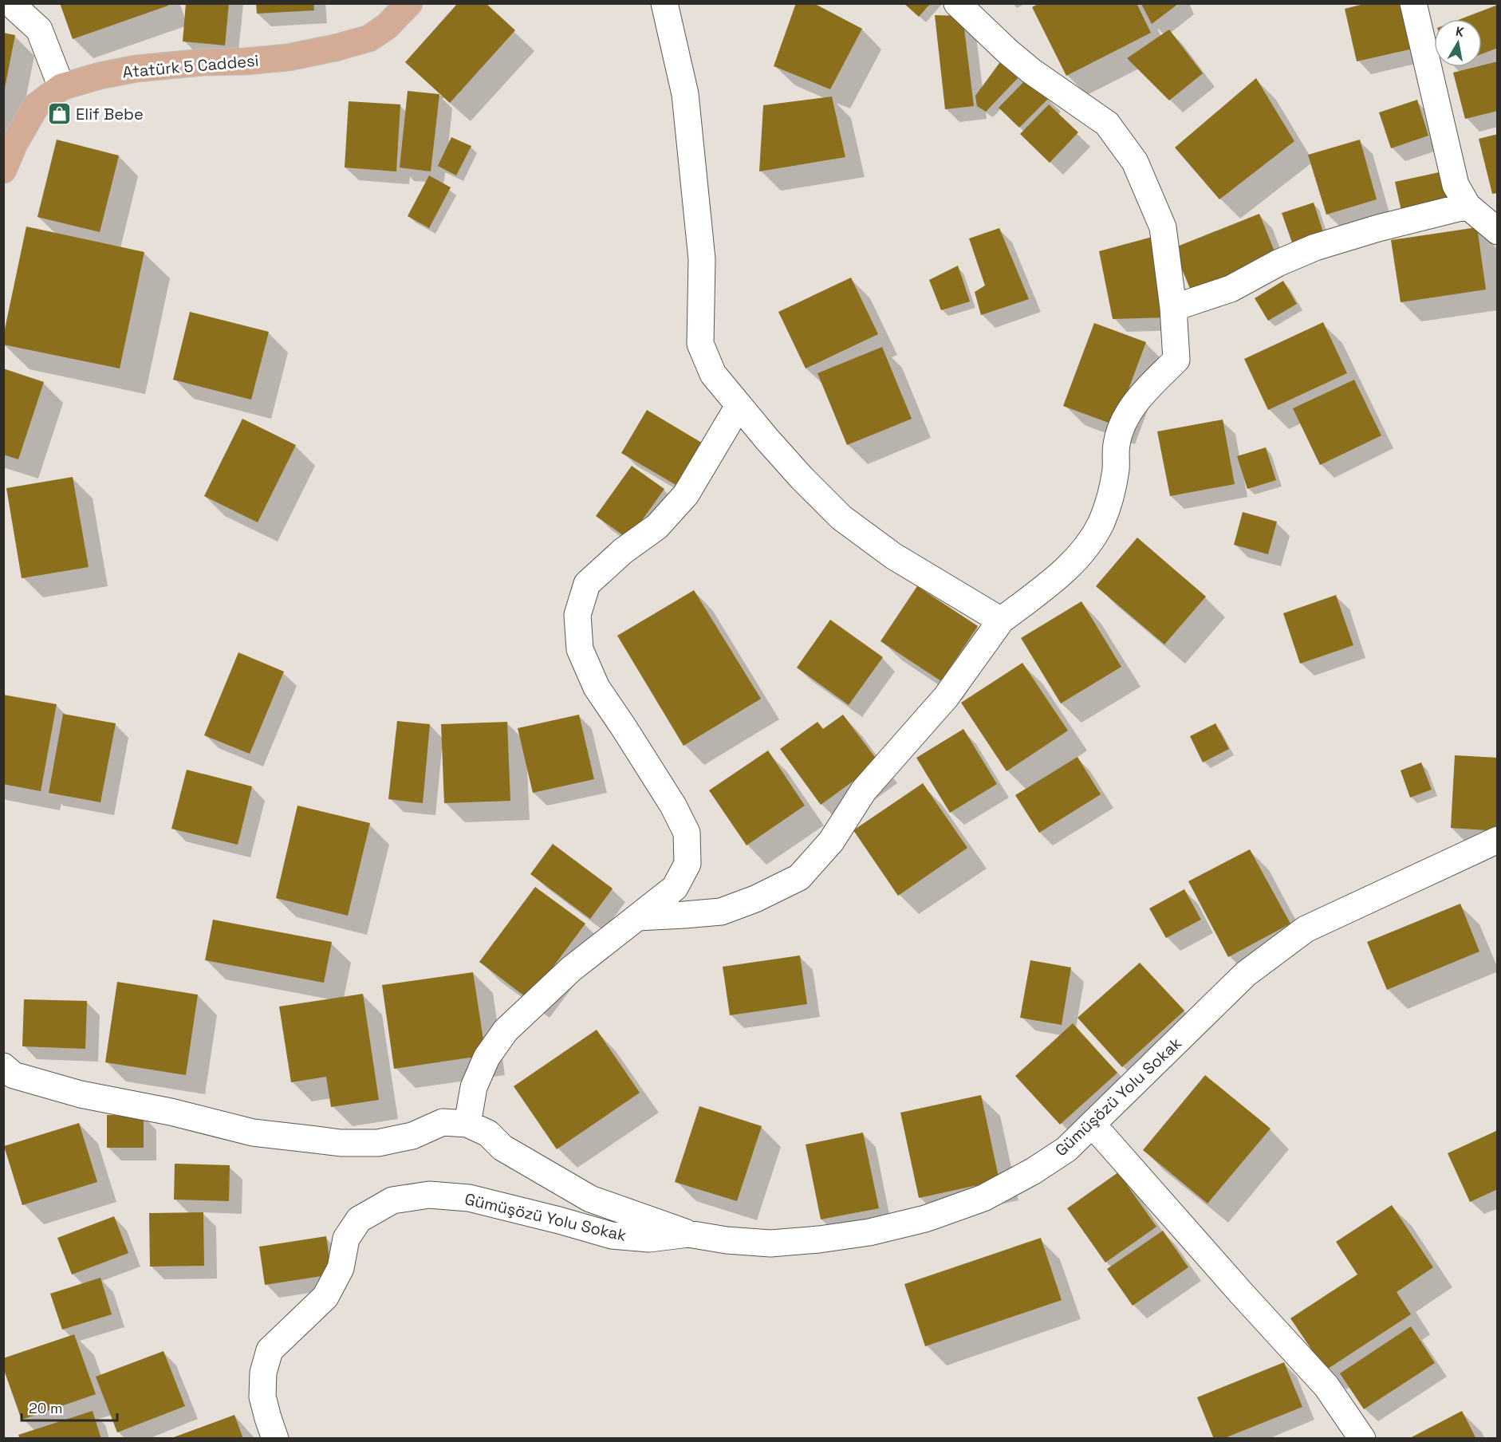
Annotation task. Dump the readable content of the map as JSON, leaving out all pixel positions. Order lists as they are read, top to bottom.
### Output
{
  "streets": {
    "main road": ["Atatürk 5 Caddesi"],
    "street": ["Gümüşözü Yolu Sokak"]
  },
  "places": {
    "shop": ["Elif Bebe"]
  },
  "scale_bar": "20 m",
  "north": "top"
}
